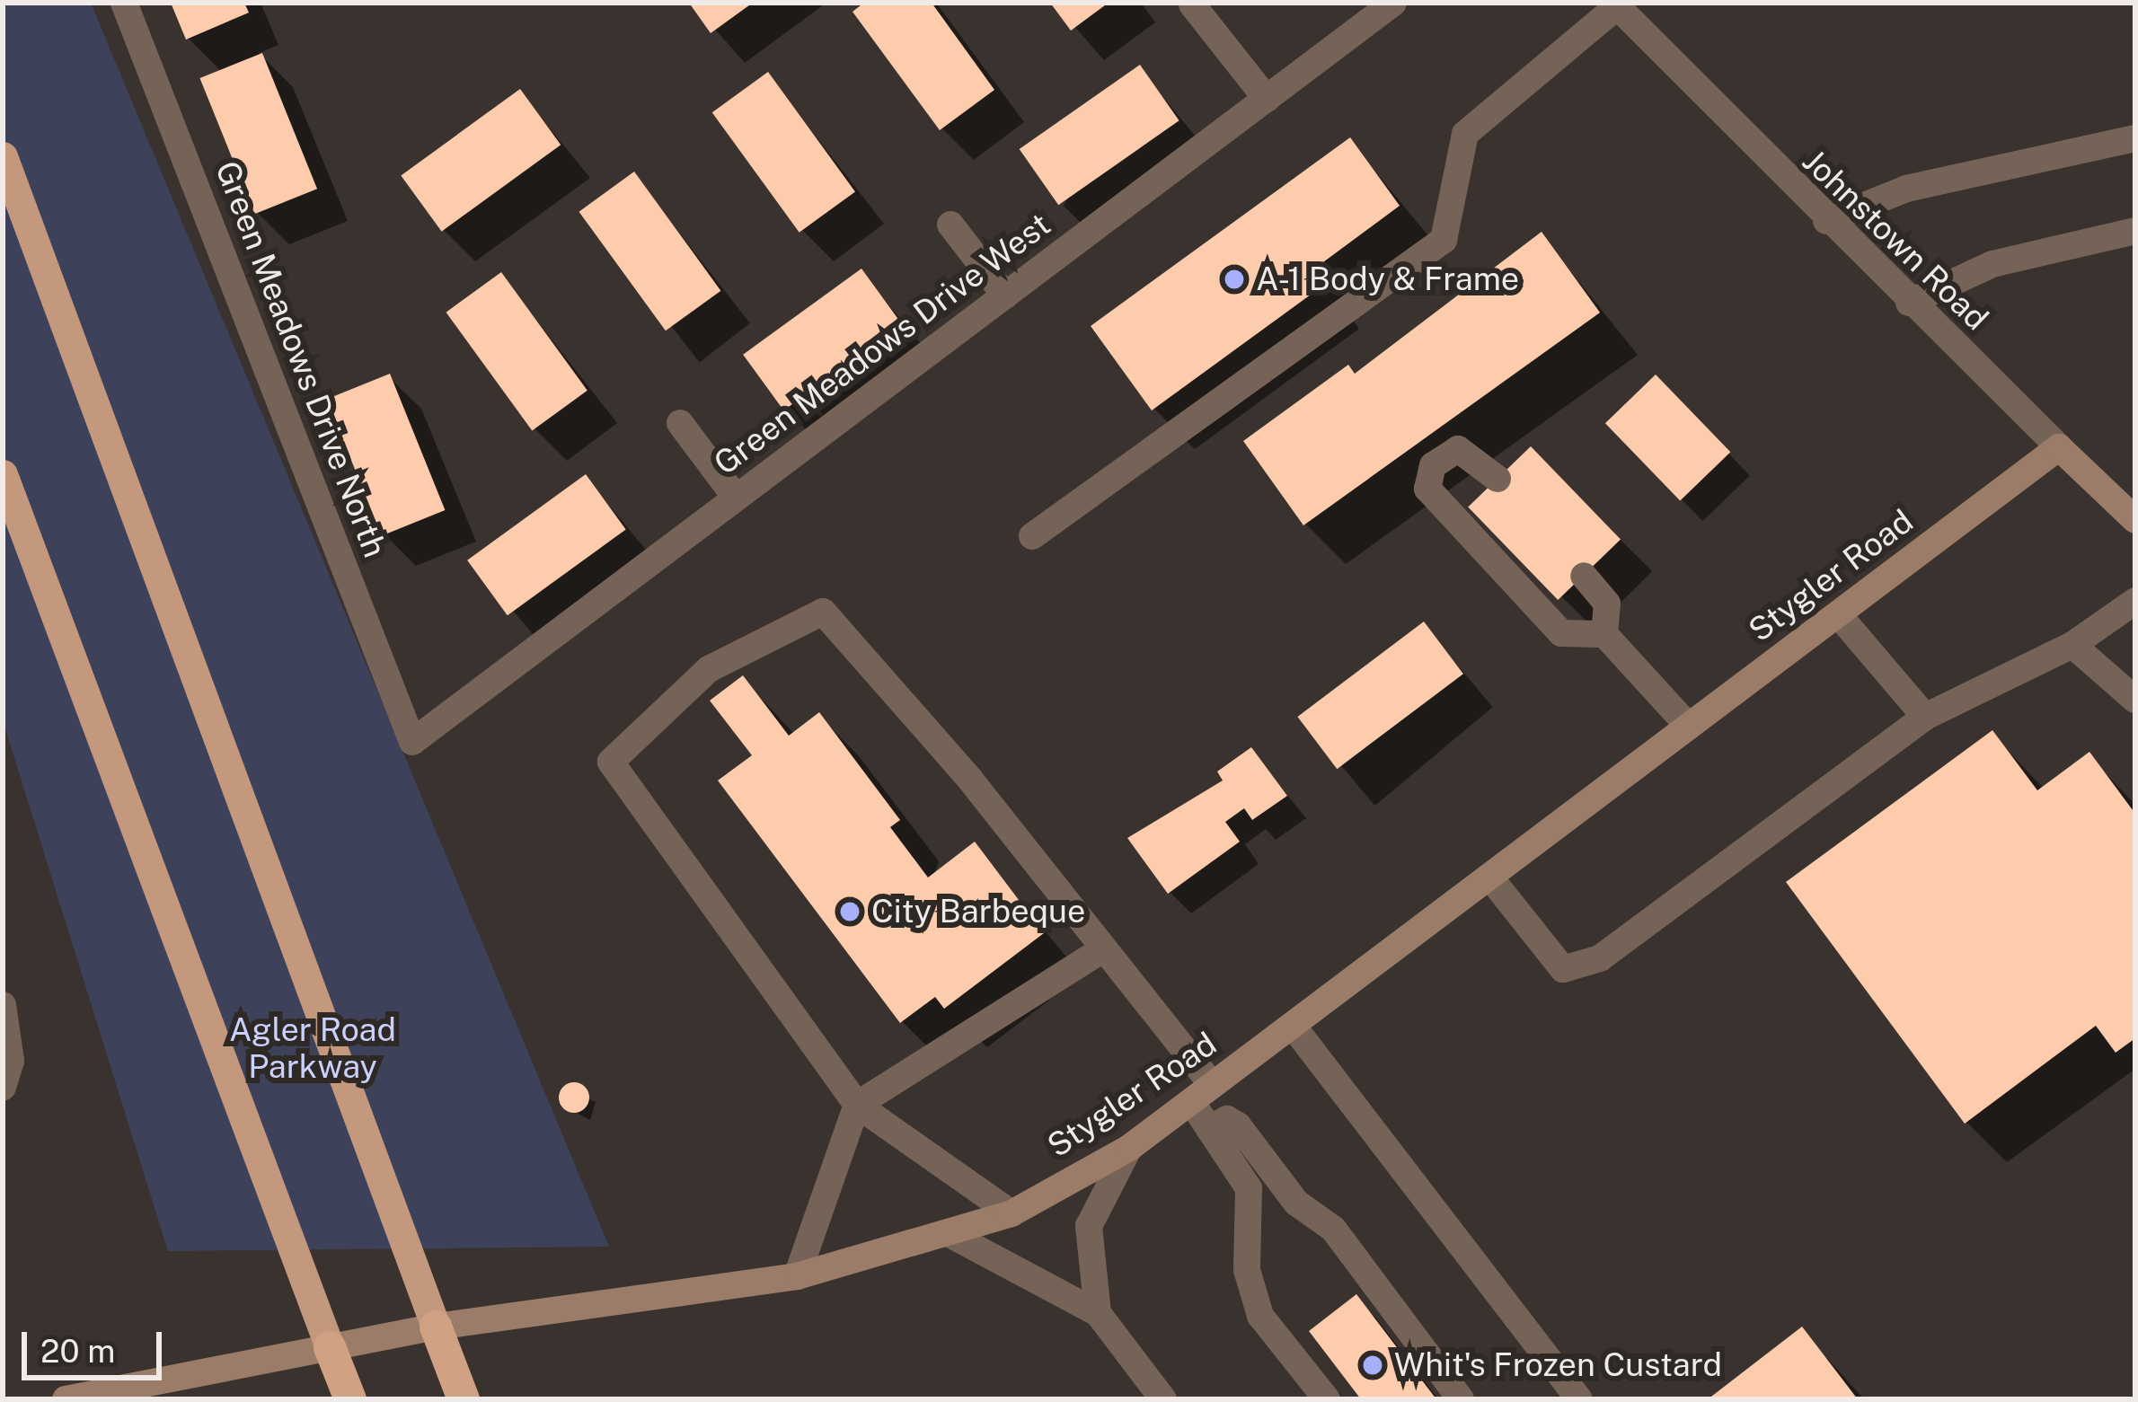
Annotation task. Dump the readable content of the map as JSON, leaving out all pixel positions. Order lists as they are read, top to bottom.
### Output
{
  "streets": {
    "main road": ["Johnstown Road", "Stygler Road"],
    "street": ["Green Meadows Drive West", "Green Meadows Drive North"]
  },
  "crossings": [
    ["Johnstown Road", "Stygler Road"],
    ["Green Meadows Drive West", "Green Meadows Drive North"]
  ],
  "parks": ["Agler Road Parkway"],
  "places": ["A-1 Body & Frame", "City Barbeque", "Whit's Frozen Custard"],
  "scale_bar": "20 m"
}
